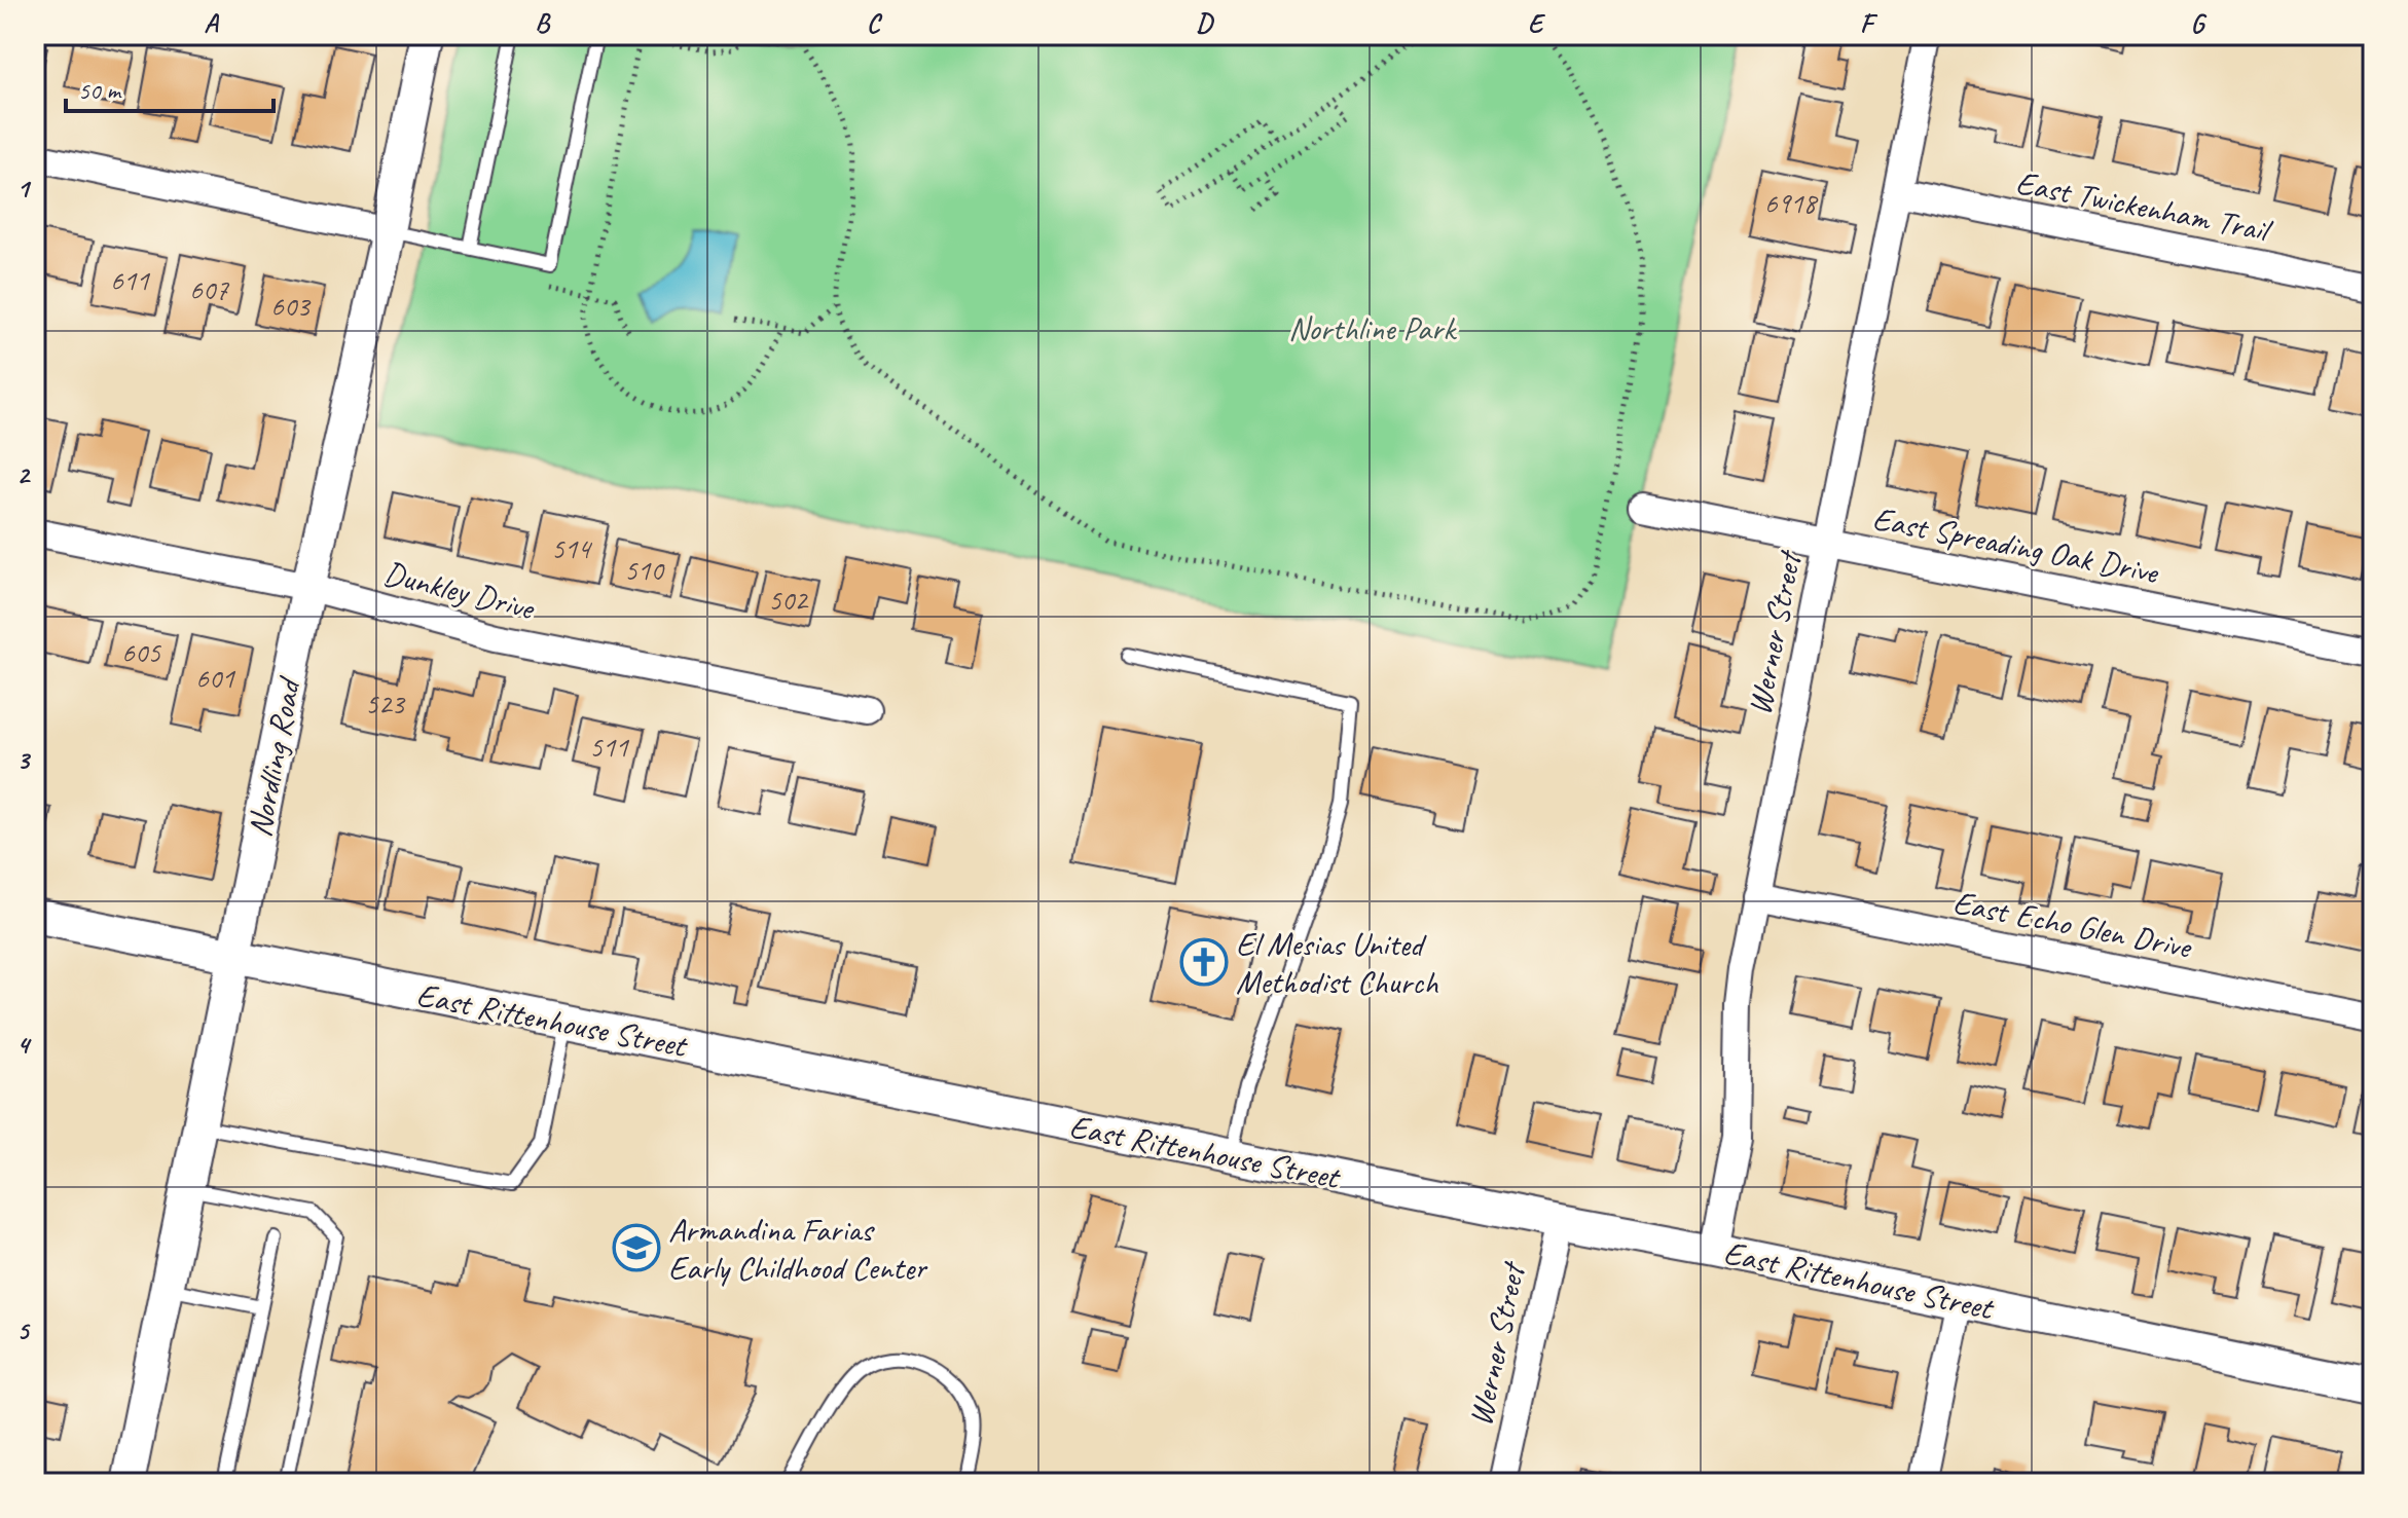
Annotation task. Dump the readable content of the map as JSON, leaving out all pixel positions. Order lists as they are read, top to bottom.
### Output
{
  "streets": {
    "street": [
      "East Twickenham Trail",
      "East Spreading Oak Drive",
      "Dunkley Drive",
      "Werner Street",
      "Nordling Road",
      "East Echo Glen Drive",
      "East Rittenhouse Street"
    ]
  },
  "crossings": [
    ["East Twickenham Trail", "Werner Street"],
    ["East Spreading Oak Drive", "Werner Street"],
    ["Dunkley Drive", "Nordling Road"],
    ["Werner Street", "East Echo Glen Drive"],
    ["Werner Street", "East Rittenhouse Street"],
    ["Nordling Road", "East Rittenhouse Street"]
  ],
  "parks": ["Northline Park"],
  "places": {
    "church": ["El Mesias United Methodist Church"],
    "school or university": ["Armandina Farias Early Childhood Center"]
  },
  "house_numbers": [
    "6918",
    "611",
    "607",
    "603",
    "514",
    "510",
    "502",
    "605",
    "601",
    "523",
    "511"
  ],
  "scale_bar": "50 m",
  "grid": {
    "columns": [
      "A",
      "B",
      "C",
      "D",
      "E",
      "F",
      "G"
    ],
    "rows": [
      "1",
      "2",
      "3",
      "4",
      "5"
    ]
  }
}
